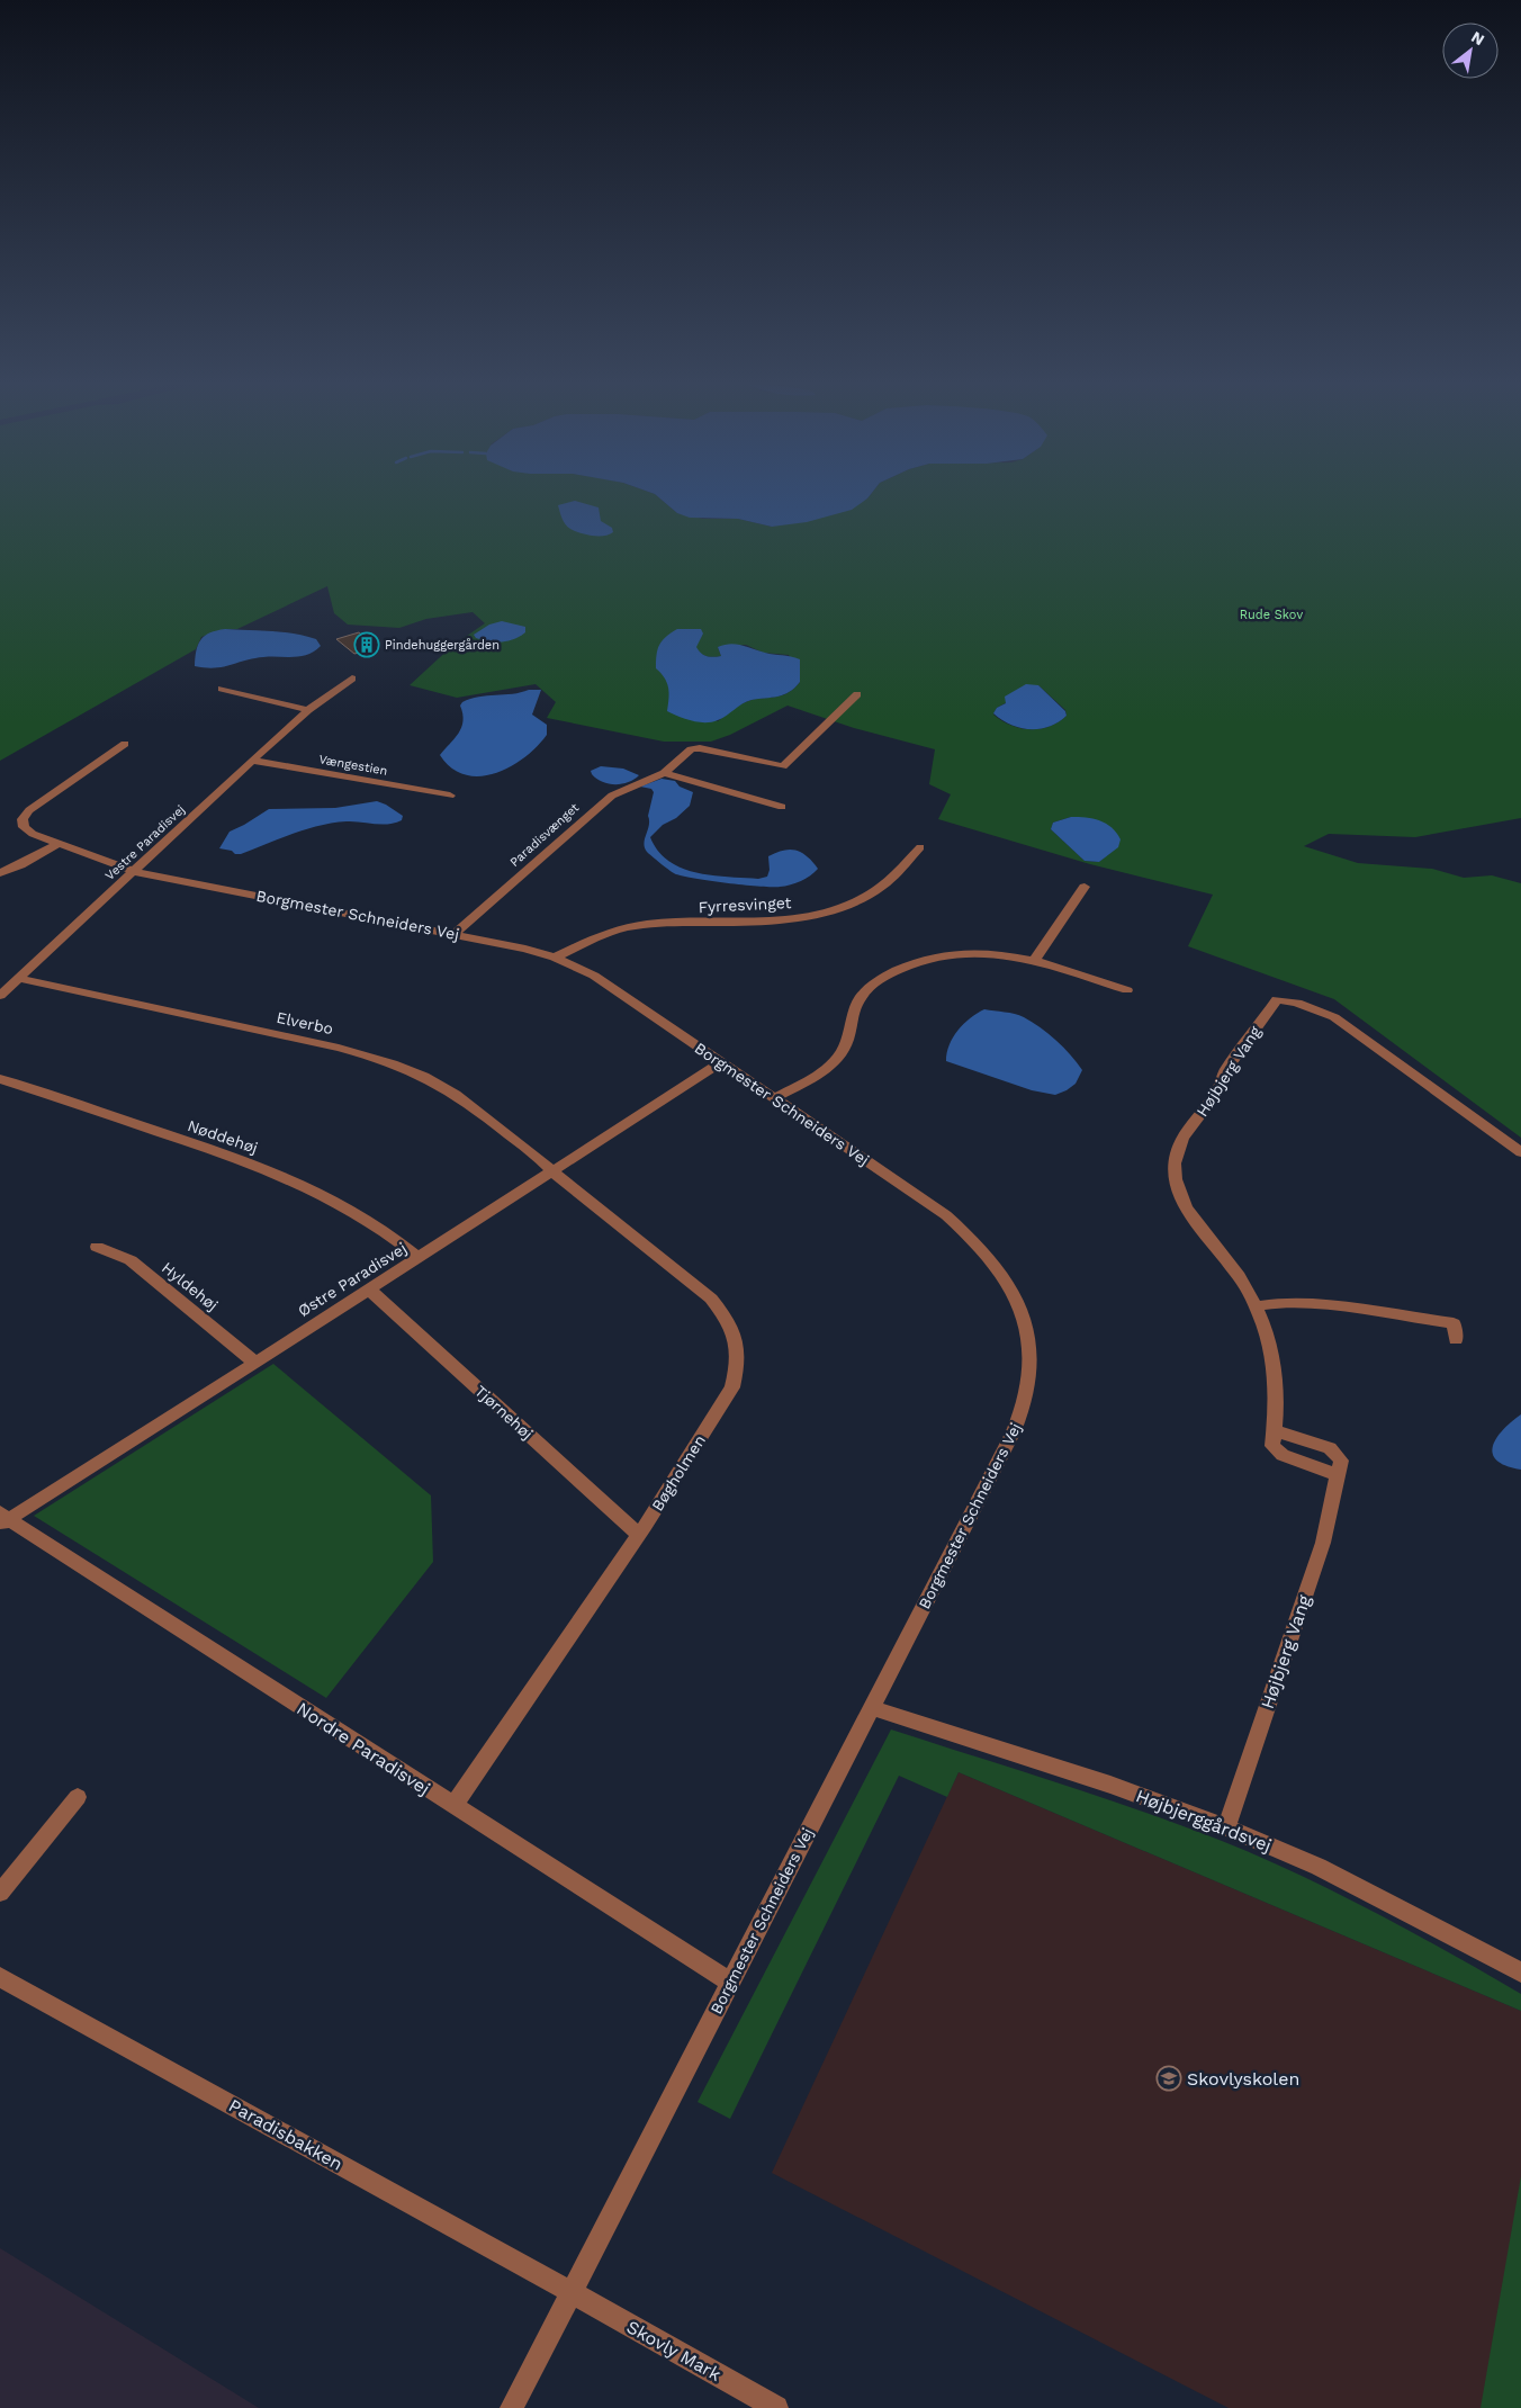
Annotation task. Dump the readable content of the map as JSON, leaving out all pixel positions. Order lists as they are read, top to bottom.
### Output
{
  "streets": {
    "street": [
      "Vængestien",
      "Paradisvænget",
      "Vestre Paradisvej",
      "Fyrresvinget",
      "Borgmester Schneiders Vej",
      "Elverbo",
      "Højbjerg Vang",
      "Nøddehøj",
      "Østre Paradisvej",
      "Hyldehøj",
      "Tjørnehøj",
      "Bøgholmen",
      "Nordre Paradisvej",
      "Højbjerggårdsvej",
      "Paradisbakken",
      "Skovly Mark"
    ]
  },
  "crossings": [
    ["Vængestien", "Vestre Paradisvej"],
    ["Paradisvænget", "Borgmester Schneiders Vej"],
    ["Vestre Paradisvej", "Borgmester Schneiders Vej"],
    ["Vestre Paradisvej", "Elverbo"],
    ["Fyrresvinget", "Borgmester Schneiders Vej"],
    ["Borgmester Schneiders Vej", "Østre Paradisvej"],
    ["Borgmester Schneiders Vej", "Nordre Paradisvej"],
    ["Borgmester Schneiders Vej", "Højbjerggårdsvej"],
    ["Borgmester Schneiders Vej", "Paradisbakken"],
    ["Borgmester Schneiders Vej", "Skovly Mark"],
    ["Elverbo", "Østre Paradisvej"],
    ["Elverbo", "Bøgholmen"],
    ["Højbjerg Vang", "Højbjerggårdsvej"],
    ["Nøddehøj", "Østre Paradisvej"],
    ["Østre Paradisvej", "Hyldehøj"],
    ["Østre Paradisvej", "Tjørnehøj"],
    ["Østre Paradisvej", "Bøgholmen"],
    ["Østre Paradisvej", "Nordre Paradisvej"],
    ["Tjørnehøj", "Bøgholmen"],
    ["Bøgholmen", "Nordre Paradisvej"],
    ["Paradisbakken", "Skovly Mark"]
  ],
  "parks": ["Rude Skov"],
  "places": {
    "building": ["Pindehuggergården"],
    "school or university": ["Skovlyskolen"]
  },
  "north": "top right"
}
